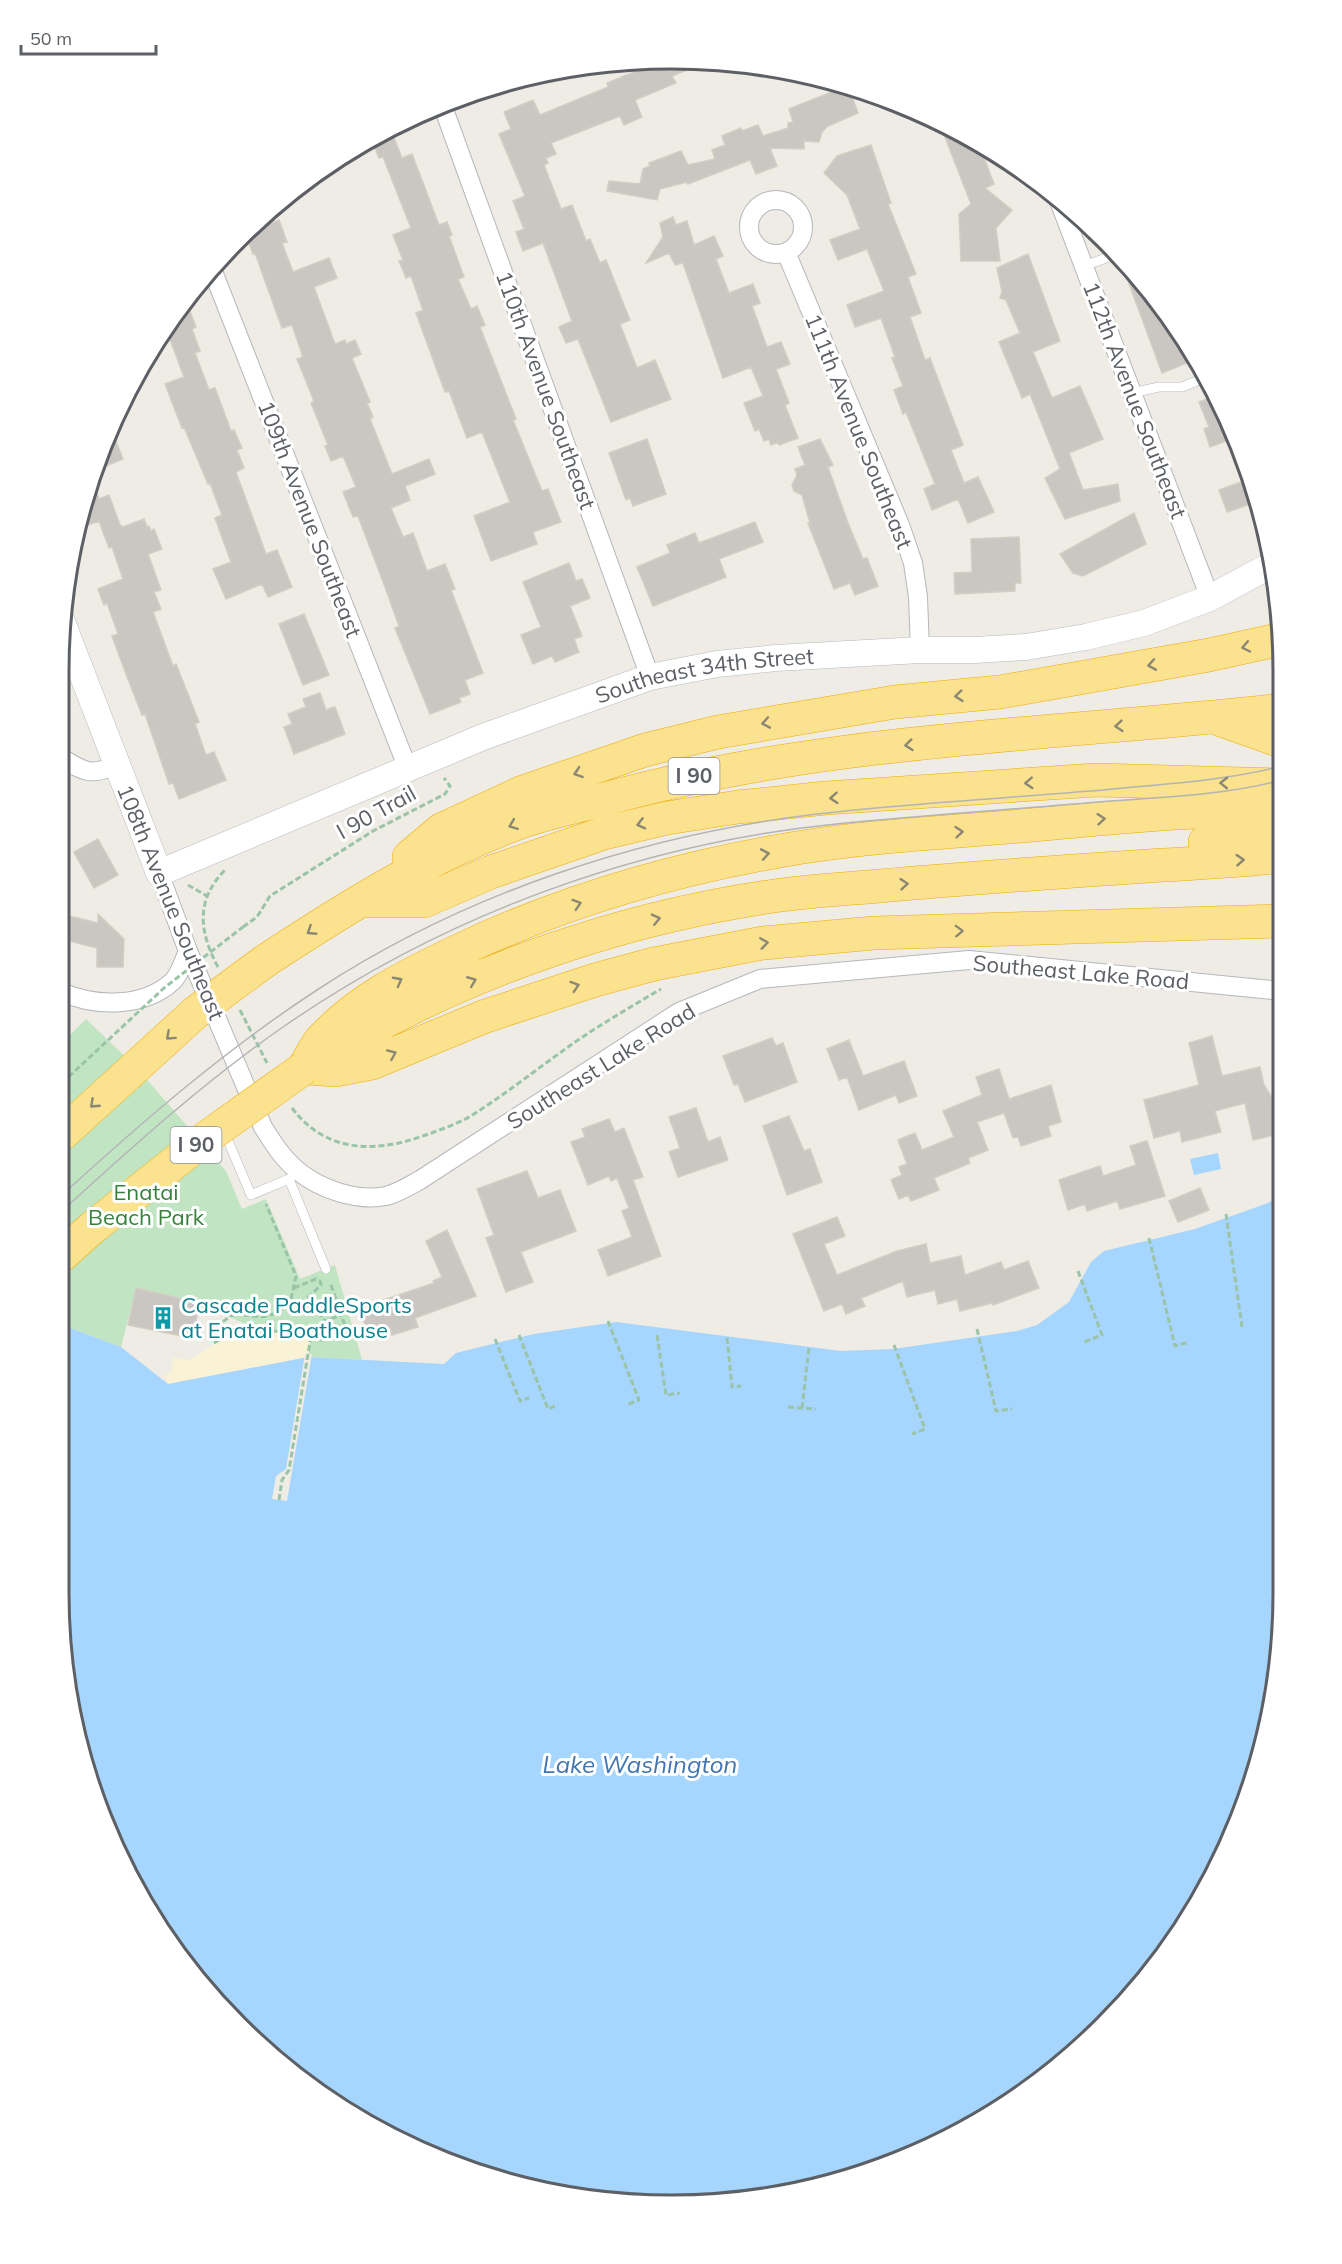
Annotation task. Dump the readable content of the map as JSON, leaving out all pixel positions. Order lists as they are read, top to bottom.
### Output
{
  "streets": {
    "highway": ["I 90"],
    "street": [
      "110th Avenue Southeast",
      "112th Avenue Southeast",
      "111th Avenue Southeast",
      "109th Avenue Southeast",
      "Southeast 34th Street",
      "108th Avenue Southeast",
      "Southeast Lake Road"
    ],
    "path": ["I 90 Trail"]
  },
  "crossings": [
    ["110th Avenue Southeast", "Southeast 34th Street"],
    ["112th Avenue Southeast", "Southeast 34th Street"],
    ["111th Avenue Southeast", "Southeast 34th Street"],
    ["109th Avenue Southeast", "Southeast 34th Street"],
    ["Southeast 34th Street", "108th Avenue Southeast"],
    ["108th Avenue Southeast", "Southeast Lake Road"]
  ],
  "water": ["Lake Washington"],
  "parks": ["Enatai Beach Park"],
  "places": {
    "building": ["Cascade PaddleSports at Enatai Boathouse"]
  },
  "scale_bar": "50 m"
}
